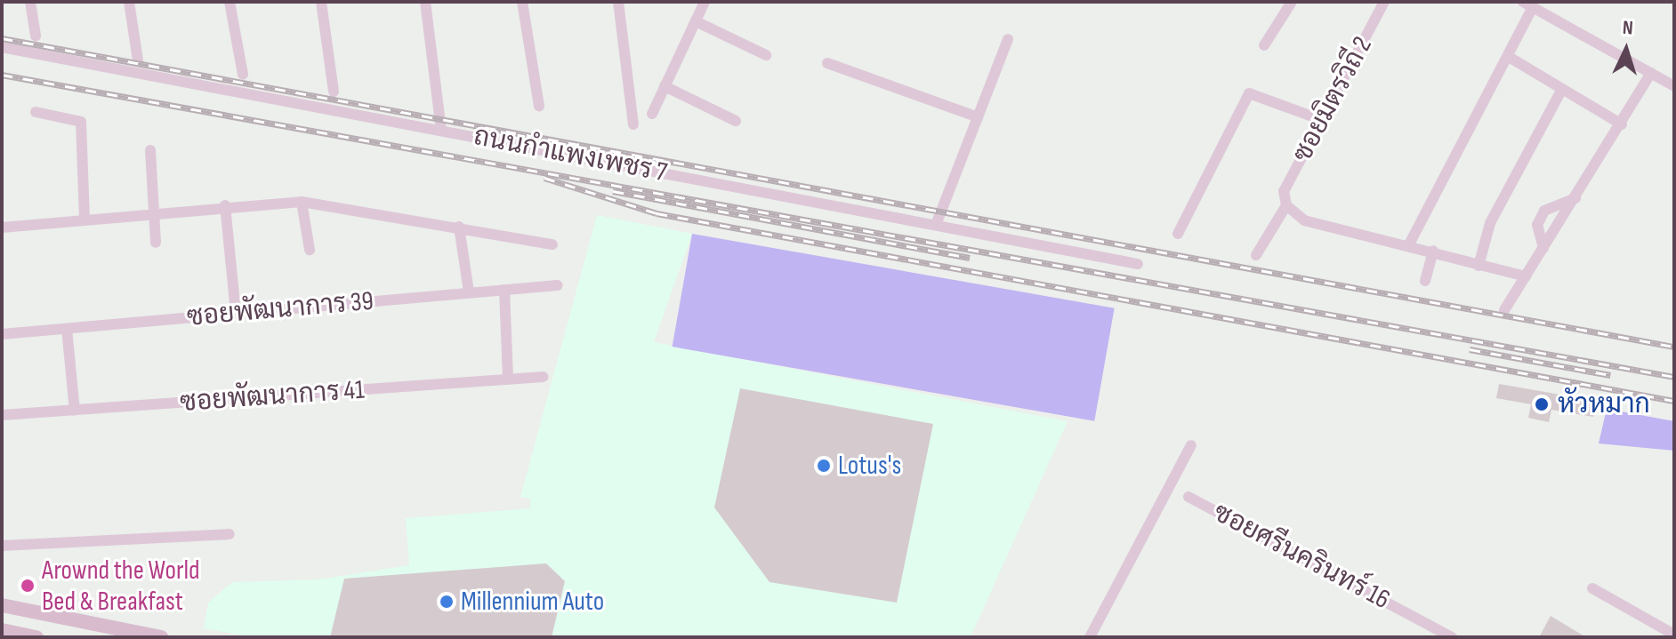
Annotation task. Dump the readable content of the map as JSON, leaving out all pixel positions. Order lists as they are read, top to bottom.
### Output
{
  "streets": {
    "street": [
      "ซอยมิตรวิถี 2",
      "ถนนกำแพงเพชร 7",
      "ซอยพัฒนาการ 39",
      "ซอยพัฒนาการ 41",
      "ซอยศรีนครินทร์ 16"
    ]
  },
  "places": [
    "หัวหมาก",
    "Lotus's",
    "Arownd the World Bed & Breakfast",
    "Millennium Auto"
  ],
  "north": "top"
}
